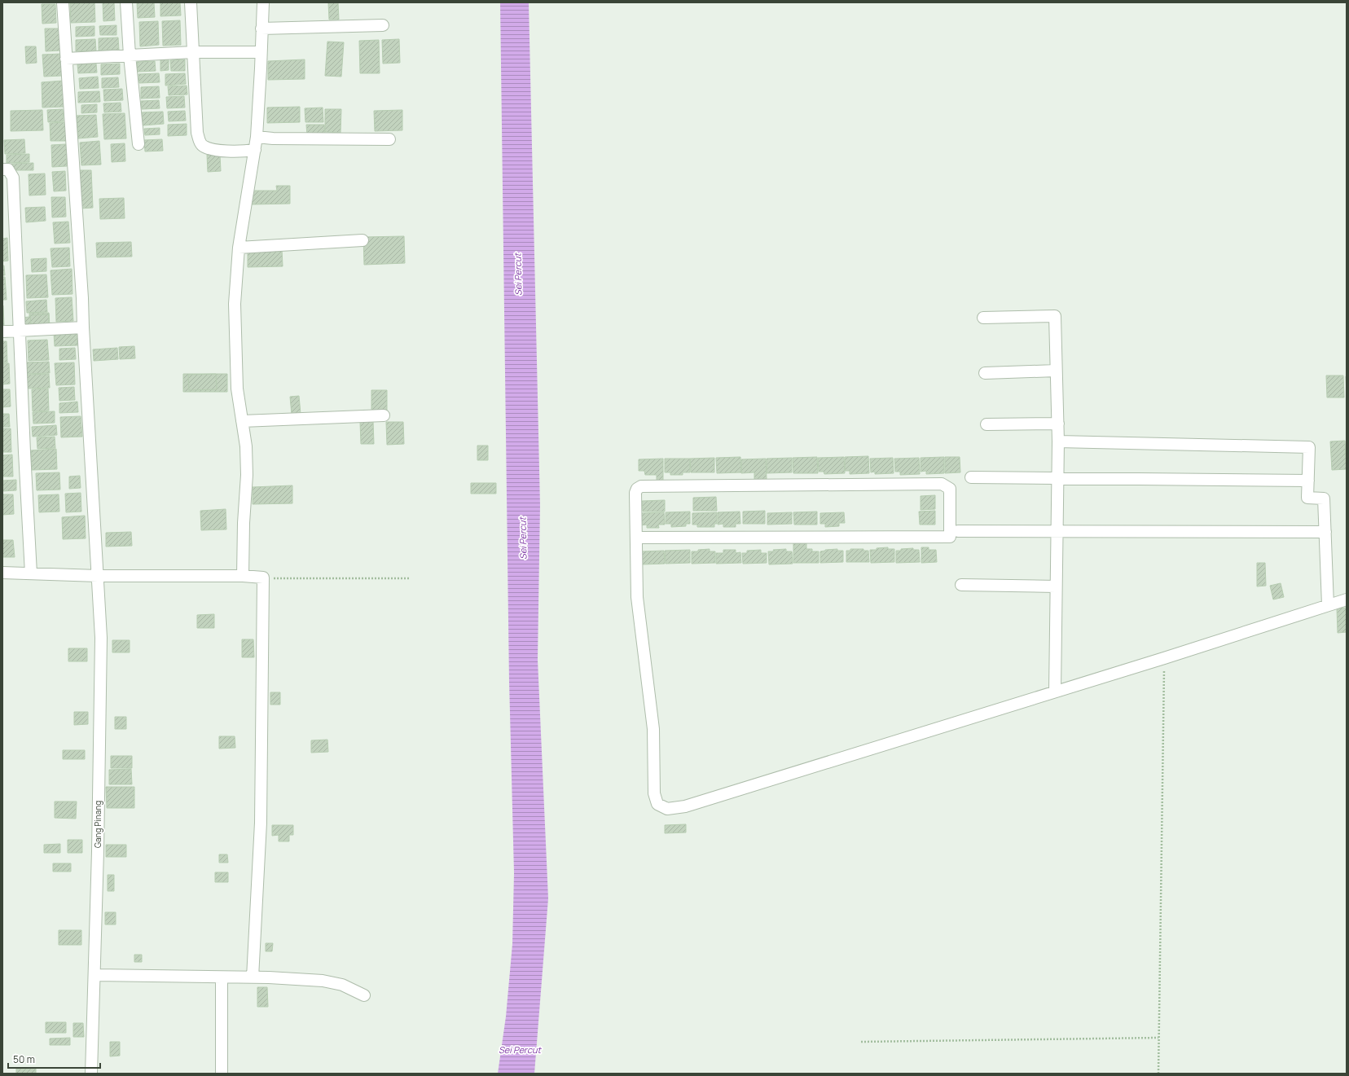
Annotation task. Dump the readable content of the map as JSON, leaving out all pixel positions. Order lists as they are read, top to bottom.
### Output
{
  "streets": {
    "street": ["Gang Pinang"]
  },
  "water": ["Sei Percut"],
  "scale_bar": "50 m"
}
